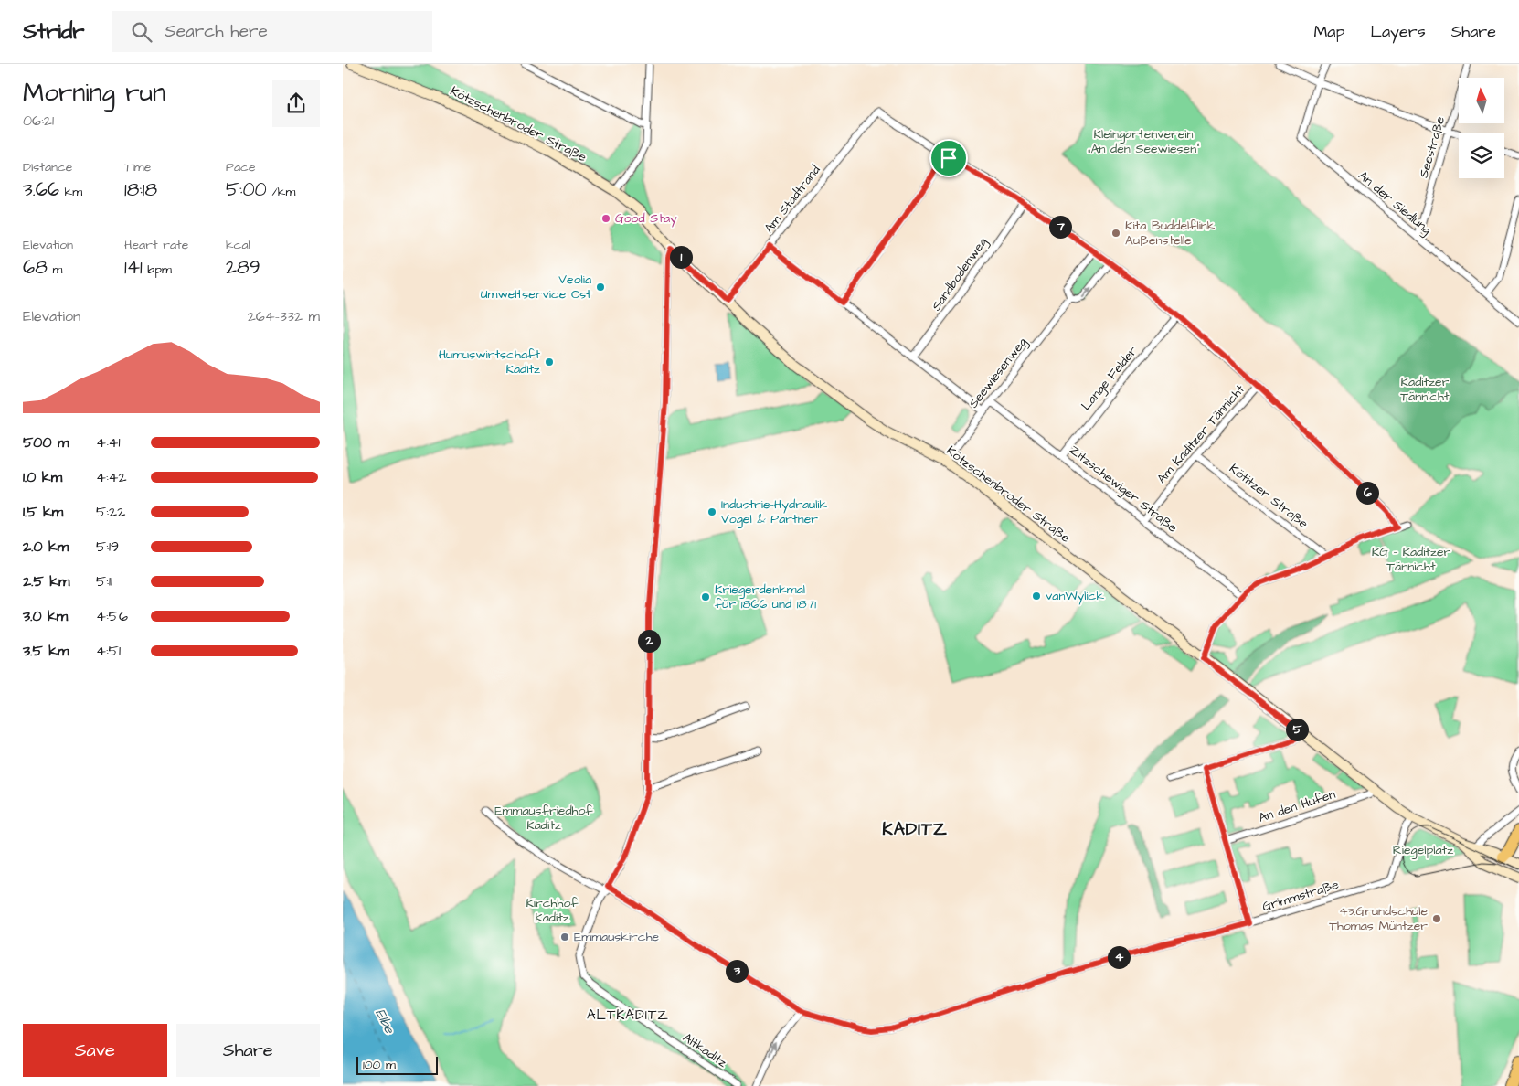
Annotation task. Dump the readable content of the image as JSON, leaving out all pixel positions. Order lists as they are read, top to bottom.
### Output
{
  "streets": {
    "street": [
      "Kötzschenbroder Straße",
      "Seestraße",
      "Am Stadtrand",
      "An der Siedlung",
      "Sandbodenweg",
      "Seewiesenweg",
      "Lange Felder",
      "Am Kaditzer Tännicht",
      "Zitzschewiger Straße",
      "Kötitzer Straße",
      "An den Hufen",
      "Grimmstraße",
      "Altkaditz"
    ]
  },
  "crossings": [
    ["Kötzschenbroder Straße", "Am Stadtrand"],
    ["Kötzschenbroder Straße", "Seewiesenweg"],
    ["Kötzschenbroder Straße", "An den Hufen"],
    ["Kötzschenbroder Straße", "Grimmstraße"],
    ["Kötzschenbroder Straße", "Altkaditz"],
    ["Seestraße", "An der Siedlung"],
    ["Seewiesenweg", "Zitzschewiger Straße"],
    ["Lange Felder", "Zitzschewiger Straße"],
    ["Am Kaditzer Tännicht", "Zitzschewiger Straße"],
    ["Am Kaditzer Tännicht", "Kötitzer Straße"],
    ["Grimmstraße", "Altkaditz"]
  ],
  "districts": ["KADITZ", "ALTKADITZ"],
  "water": ["Elbe"],
  "parks": [
    "Kleingartenverein „An den Seewiesen“",
    "Kaditzer Tännicht",
    "KG - Kaditzer Tännicht",
    "Emmausfriedhof Kaditz",
    "Riegelplatz",
    "Kirchhof Kaditz"
  ],
  "places": [
    "Good Stay",
    "Kita Buddelflink Außenstelle",
    "Veolia Umweltservice Ost",
    "Humuswirtschaft Kaditz",
    "Industrie-Hydraulik Vogel & Partner",
    "vanWylick",
    "Kriegerdenkmal für 1866 und 1871",
    "43.Grundschule Thomas Müntzer",
    "Emmauskirche"
  ],
  "scale_bar": "100 m",
  "north": "top",
  "page": {
    "header": "Stridr",
    "search": "Search here",
    "nav": ["Map", "Layers", "Share"],
    "heading": ["Morning run", "06:21"],
    "stats": [
      ["Distance", "3.66 km"],
      ["Time", "18:18"],
      ["Pace", "5:00 /km"],
      ["Elevation", "68 m"],
      ["Heart rate", "141 bpm"],
      ["kcal", "289"]
    ],
    "pins": [
      "7",
      "1",
      "6",
      "2",
      "5",
      "4",
      "3"
    ],
    "chart": ["Elevation", "264–332 m"],
    "list": [
      {
        "name": "500 m",
        "note": "4:41"
      },
      {
        "name": "1.0 km",
        "note": "4:42"
      },
      {
        "name": "1.5 km",
        "note": "5:22"
      },
      {
        "name": "2.0 km",
        "note": "5:19"
      },
      {
        "name": "2.5 km",
        "note": "5:11"
      },
      {
        "name": "3.0 km",
        "note": "4:56"
      },
      {
        "name": "3.5 km",
        "note": "4:51"
      }
    ],
    "buttons": ["Save", "Share"],
    "scale": "100 m"
  }
}
